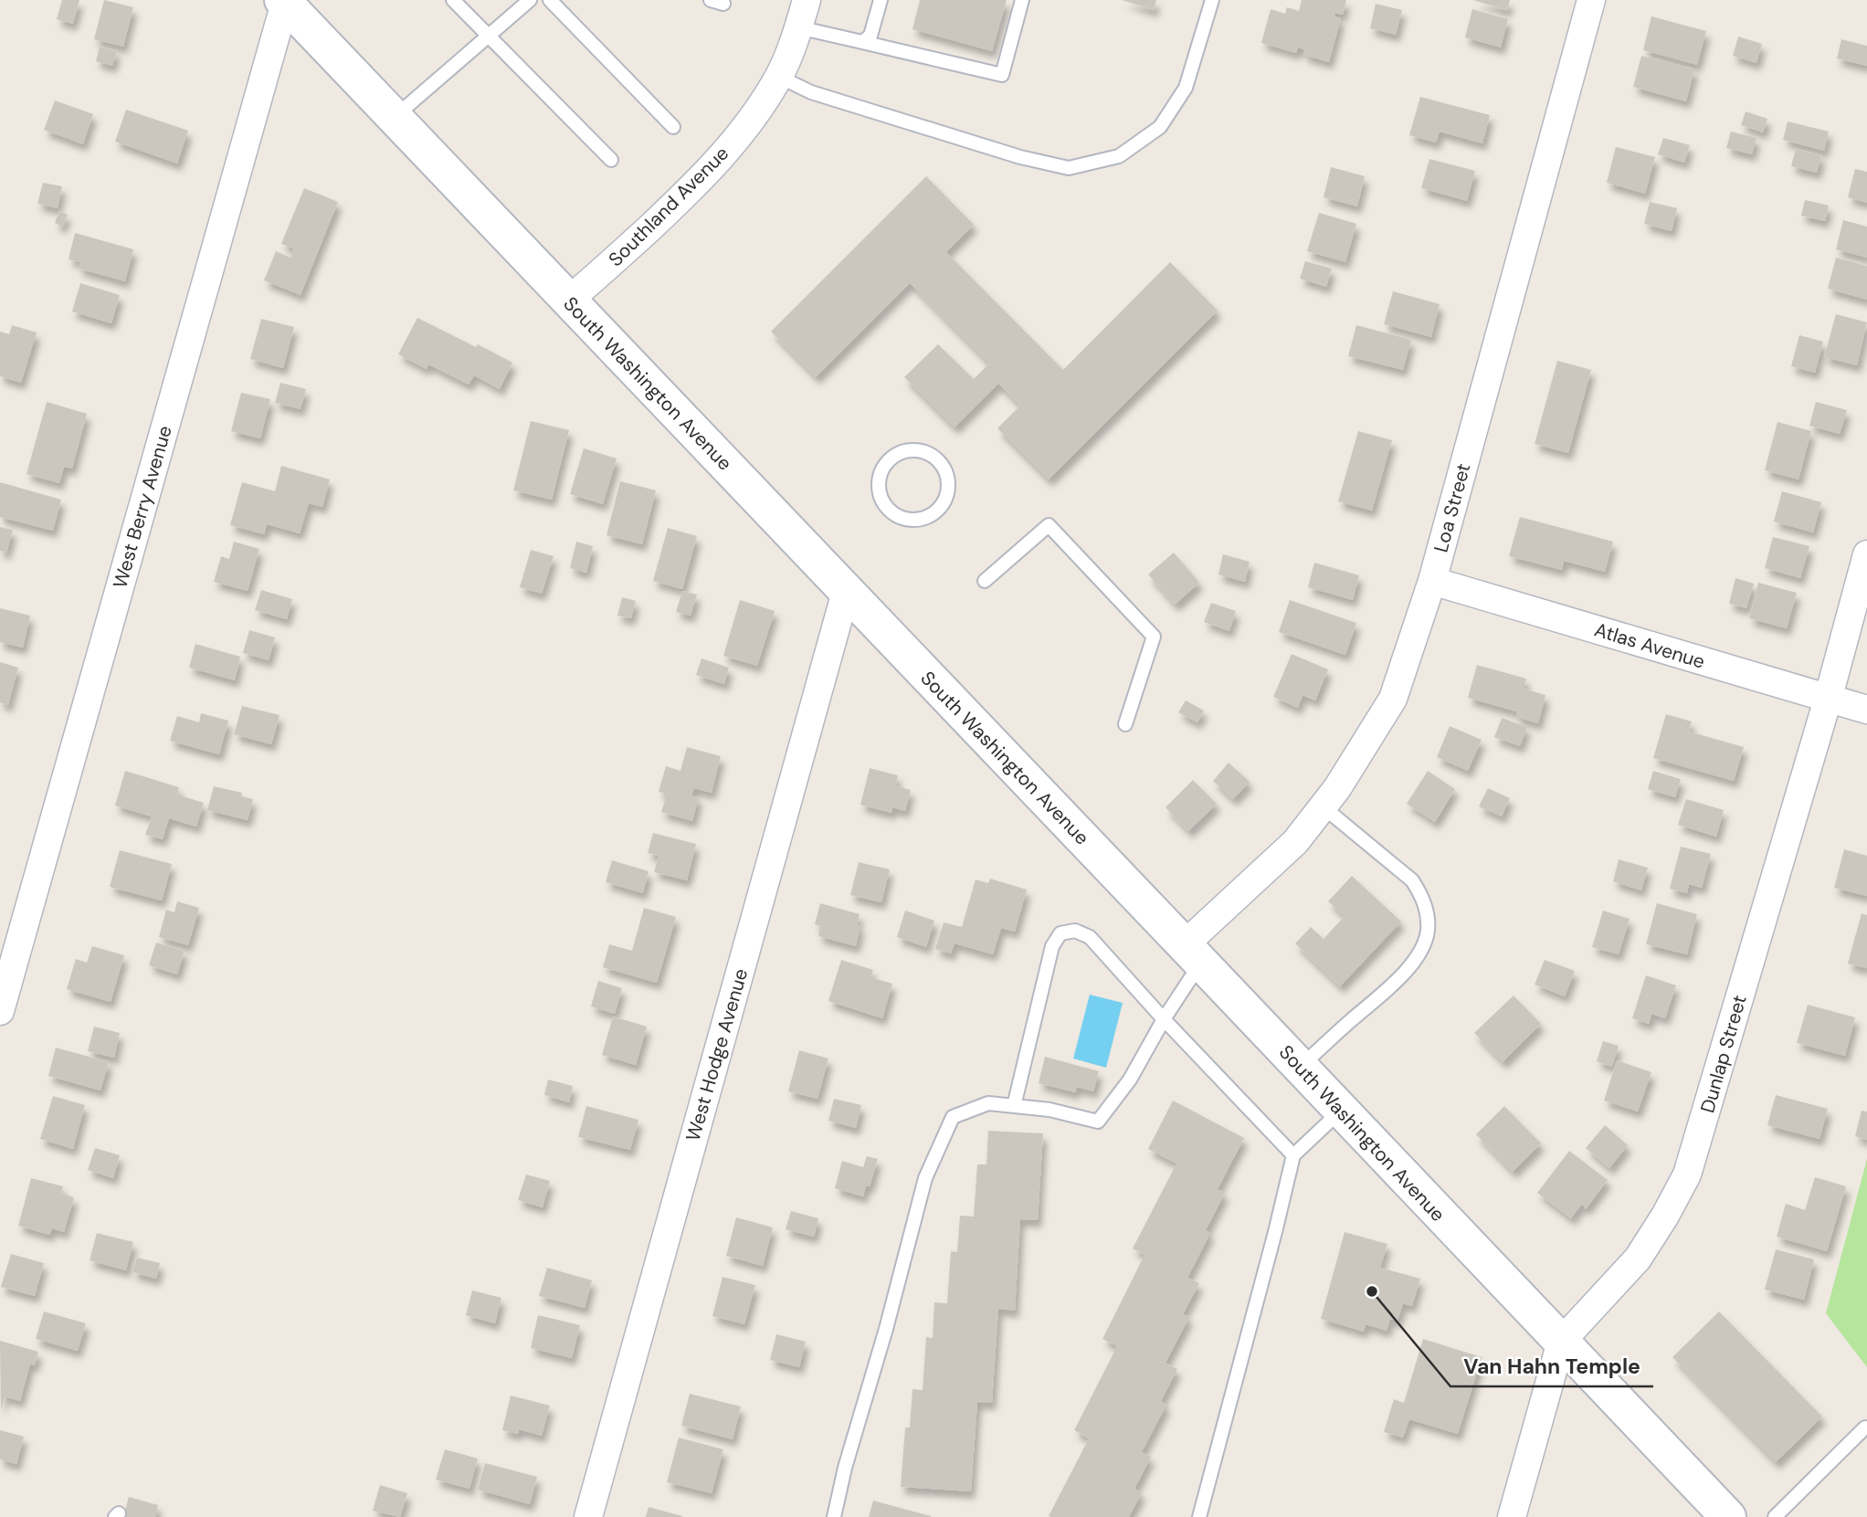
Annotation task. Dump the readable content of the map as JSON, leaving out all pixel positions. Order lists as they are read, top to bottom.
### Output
{
  "streets": {
    "street": [
      "Southland Avenue",
      "South Washington Avenue",
      "West Berry Avenue",
      "Loa Street",
      "Atlas Avenue",
      "Dunlap Street",
      "West Hodge Avenue"
    ]
  },
  "crossings": [
    ["Southland Avenue", "South Washington Avenue"],
    ["South Washington Avenue", "West Berry Avenue"],
    ["South Washington Avenue", "Loa Street"],
    ["South Washington Avenue", "Dunlap Street"],
    ["South Washington Avenue", "West Hodge Avenue"],
    ["Loa Street", "Atlas Avenue"],
    ["Atlas Avenue", "Dunlap Street"]
  ],
  "places": ["Van Hahn Temple"]
}
